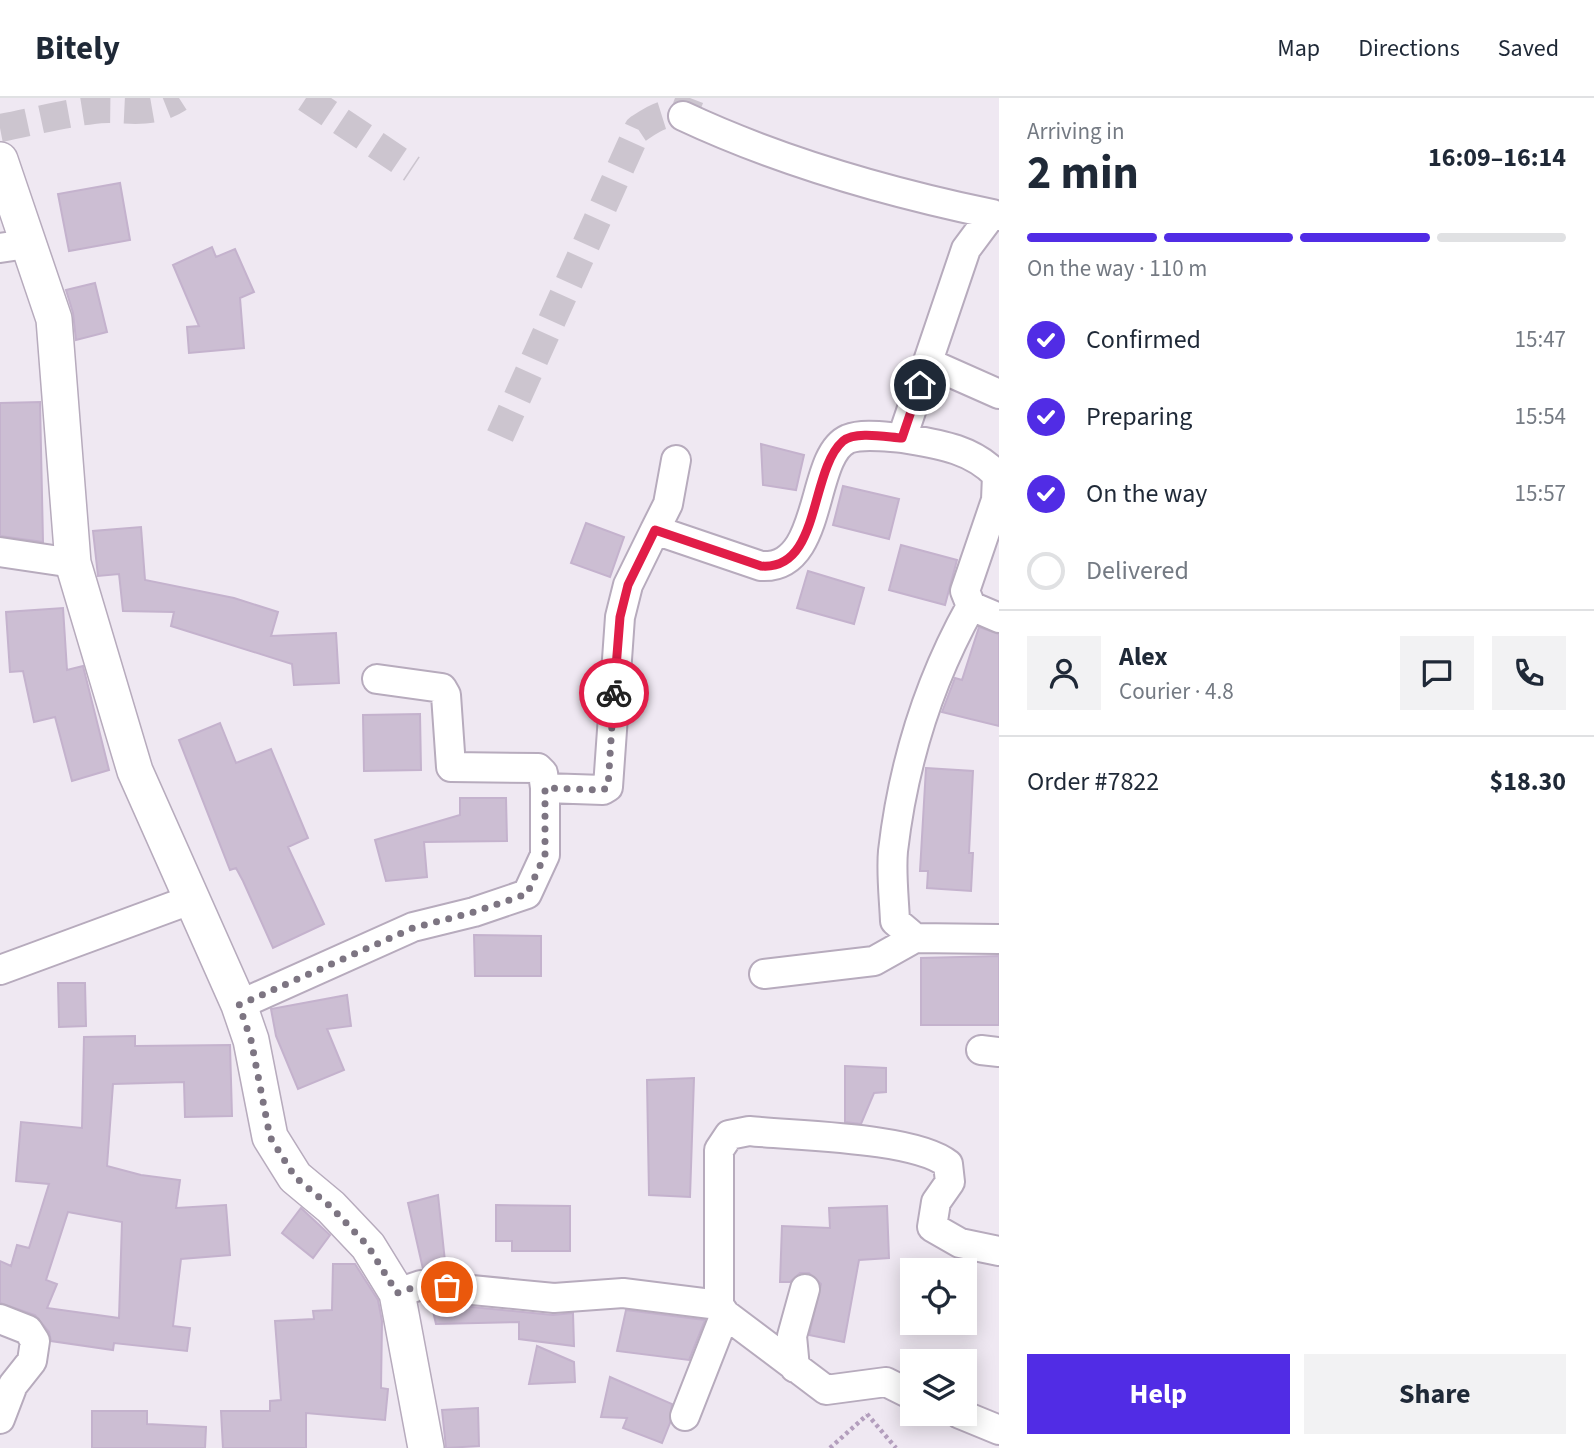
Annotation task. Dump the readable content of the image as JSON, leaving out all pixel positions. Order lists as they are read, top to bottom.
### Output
{
  "page": {
    "header": "Bitely",
    "nav": ["Map", "Directions", "Saved"],
    "heading": ["2 min", "Arriving in", "16:09–16:14"],
    "panel": [
      "Alex",
      "Courier · 4.8",
      "Order #7822",
      "$18.30"
    ],
    "bar": "On the way · 110 m",
    "list": [
      ["Confirmed", "15:47"],
      ["Preparing", "15:54"],
      ["On the way", "15:57"],
      "Delivered"
    ],
    "buttons": ["Help", "Share"]
  }
}
